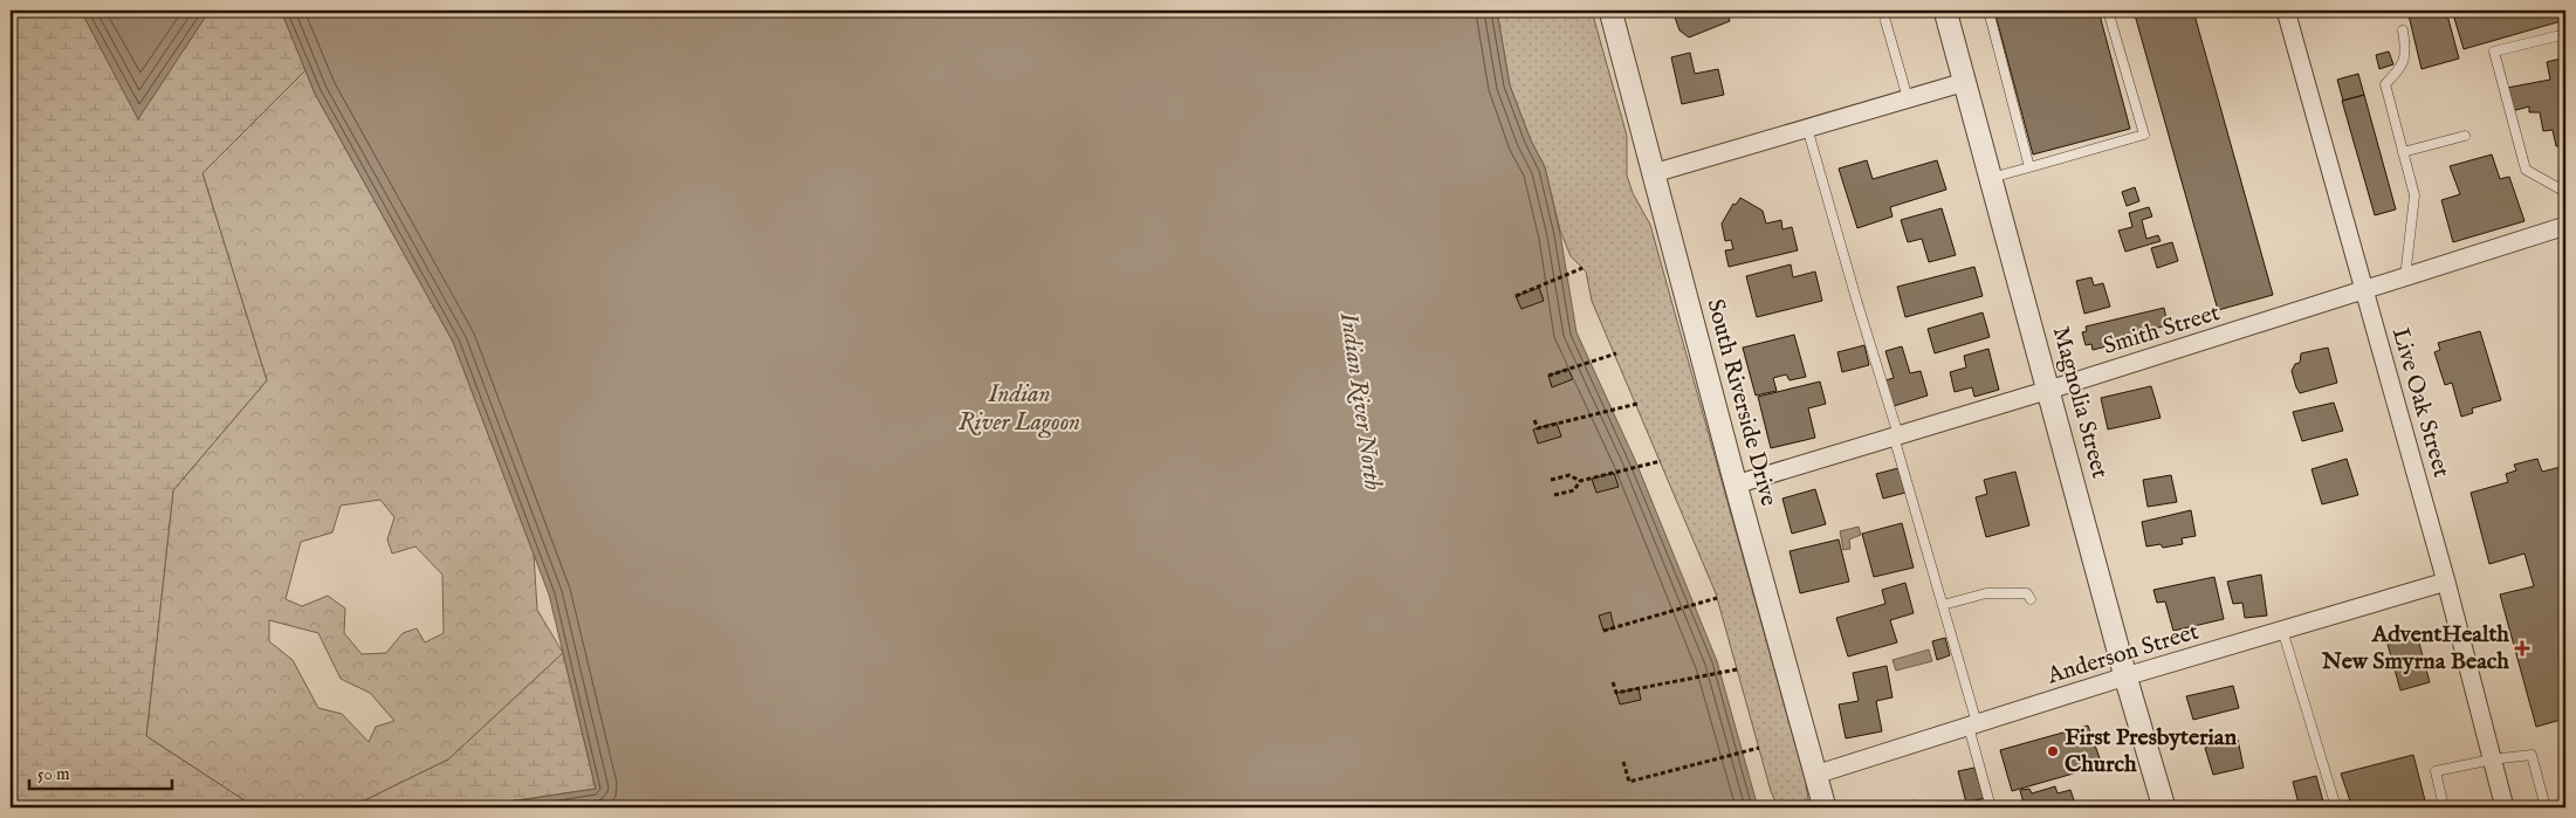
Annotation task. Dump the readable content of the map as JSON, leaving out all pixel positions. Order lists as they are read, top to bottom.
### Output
{
  "streets": {
    "street": [
      "Smith Street",
      "South Riverside Drive",
      "Magnolia Street",
      "Live Oak Street",
      "Anderson Street"
    ]
  },
  "crossings": [
    ["Smith Street", "South Riverside Drive"],
    ["Smith Street", "Magnolia Street"],
    ["Smith Street", "Live Oak Street"],
    ["South Riverside Drive", "Anderson Street"],
    ["Magnolia Street", "Anderson Street"],
    ["Live Oak Street", "Anderson Street"]
  ],
  "water": ["Indian River Lagoon", "Indian River North"],
  "places": {
    "health": ["AdventHealth New Smyrna Beach"],
    "other": ["First Presbyterian Church"]
  },
  "scale_bar": "50 m"
}
